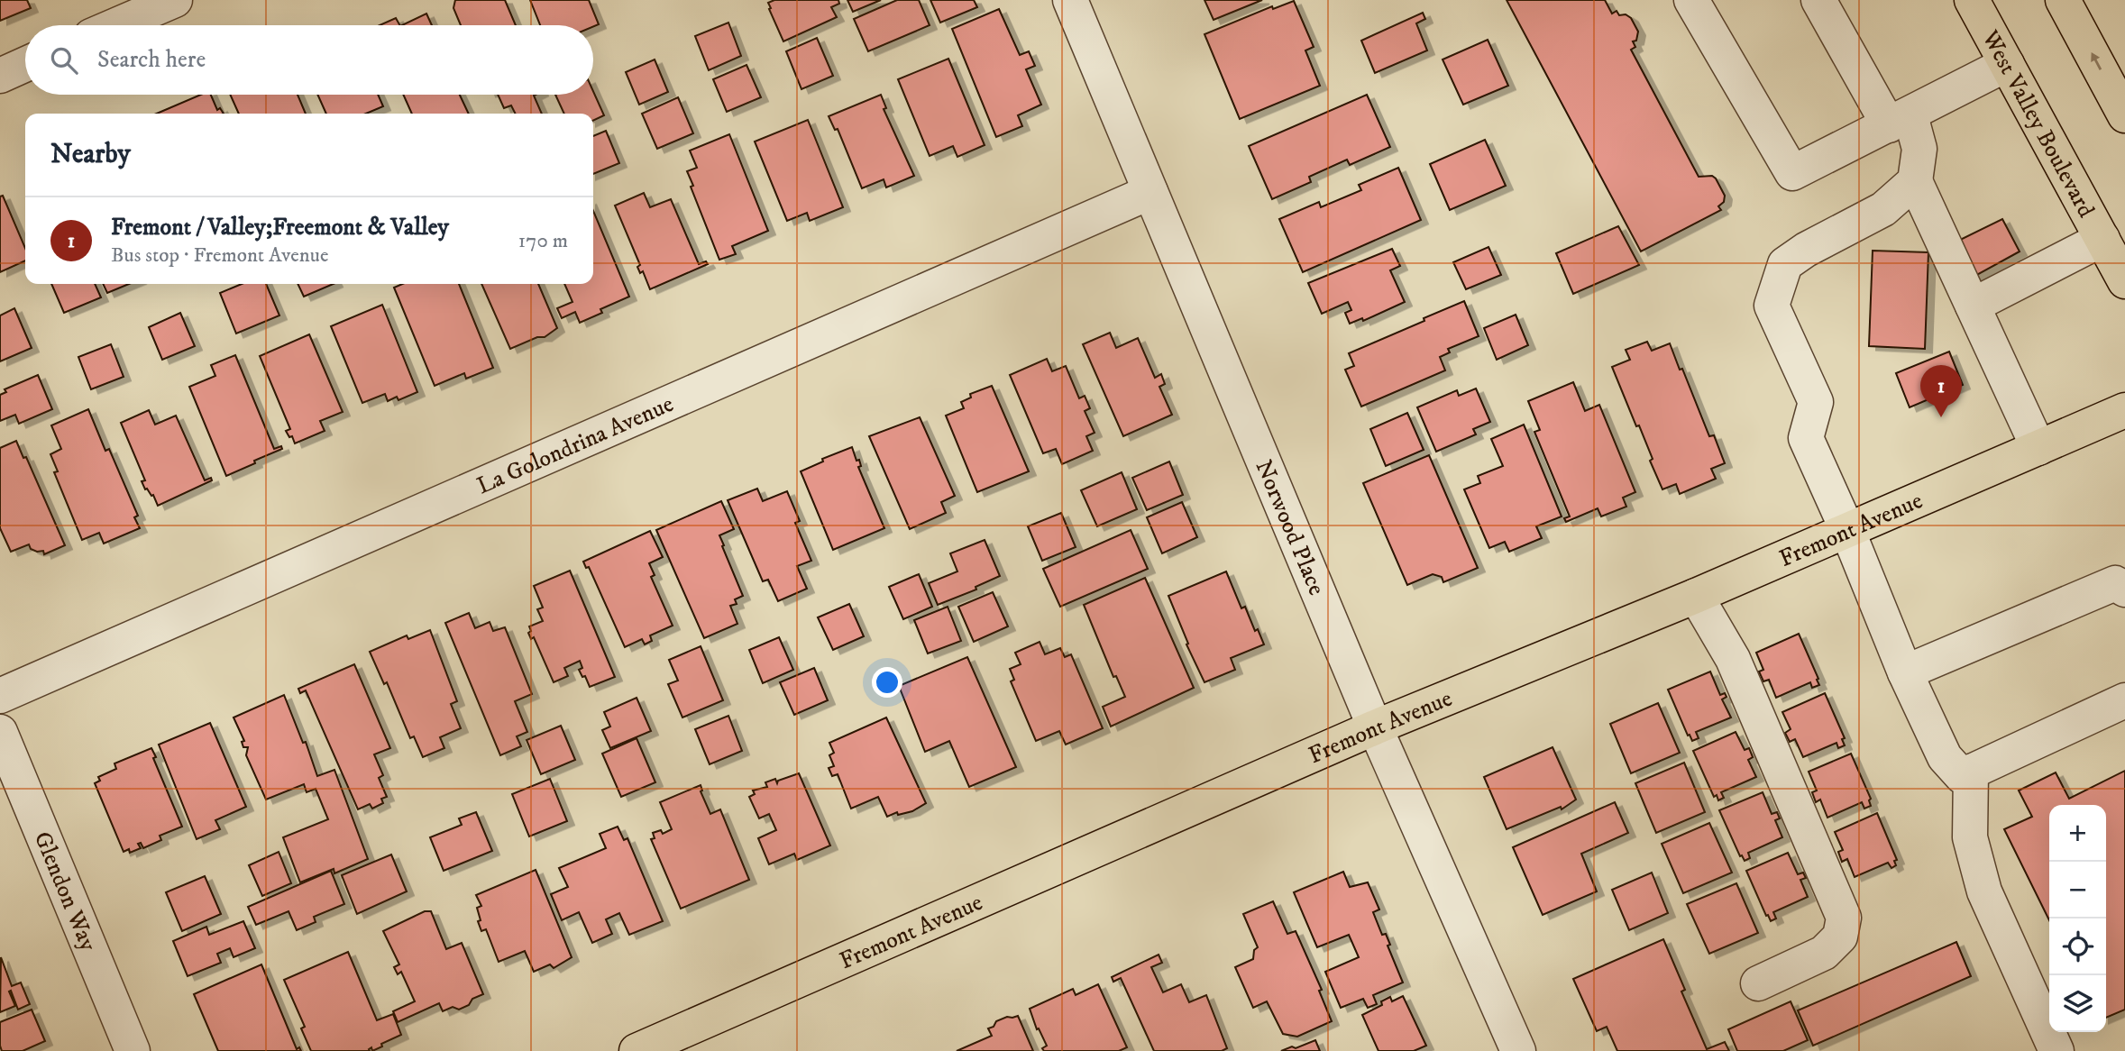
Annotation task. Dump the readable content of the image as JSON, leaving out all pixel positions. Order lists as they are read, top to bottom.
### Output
{
  "streets": {
    "main road": ["West Valley Boulevard", "Fremont Avenue"],
    "street": ["La Golondrina Avenue", "Norwood Place", "Glendon Way"]
  },
  "crossings": [
    ["La Golondrina Avenue", "Norwood Place"],
    ["Norwood Place", "Fremont Avenue"]
  ],
  "page": {
    "search": "Search here",
    "heading": "Nearby",
    "list": [
      {
        "mark": "1",
        "name": "Fremont / Valley;Freemont & Valley",
        "note": "Bus stop · Fremont Avenue",
        "value": "170 m"
      }
    ],
    "pins": "1",
    "map_buttons": ["+", "−"]
  }
}
